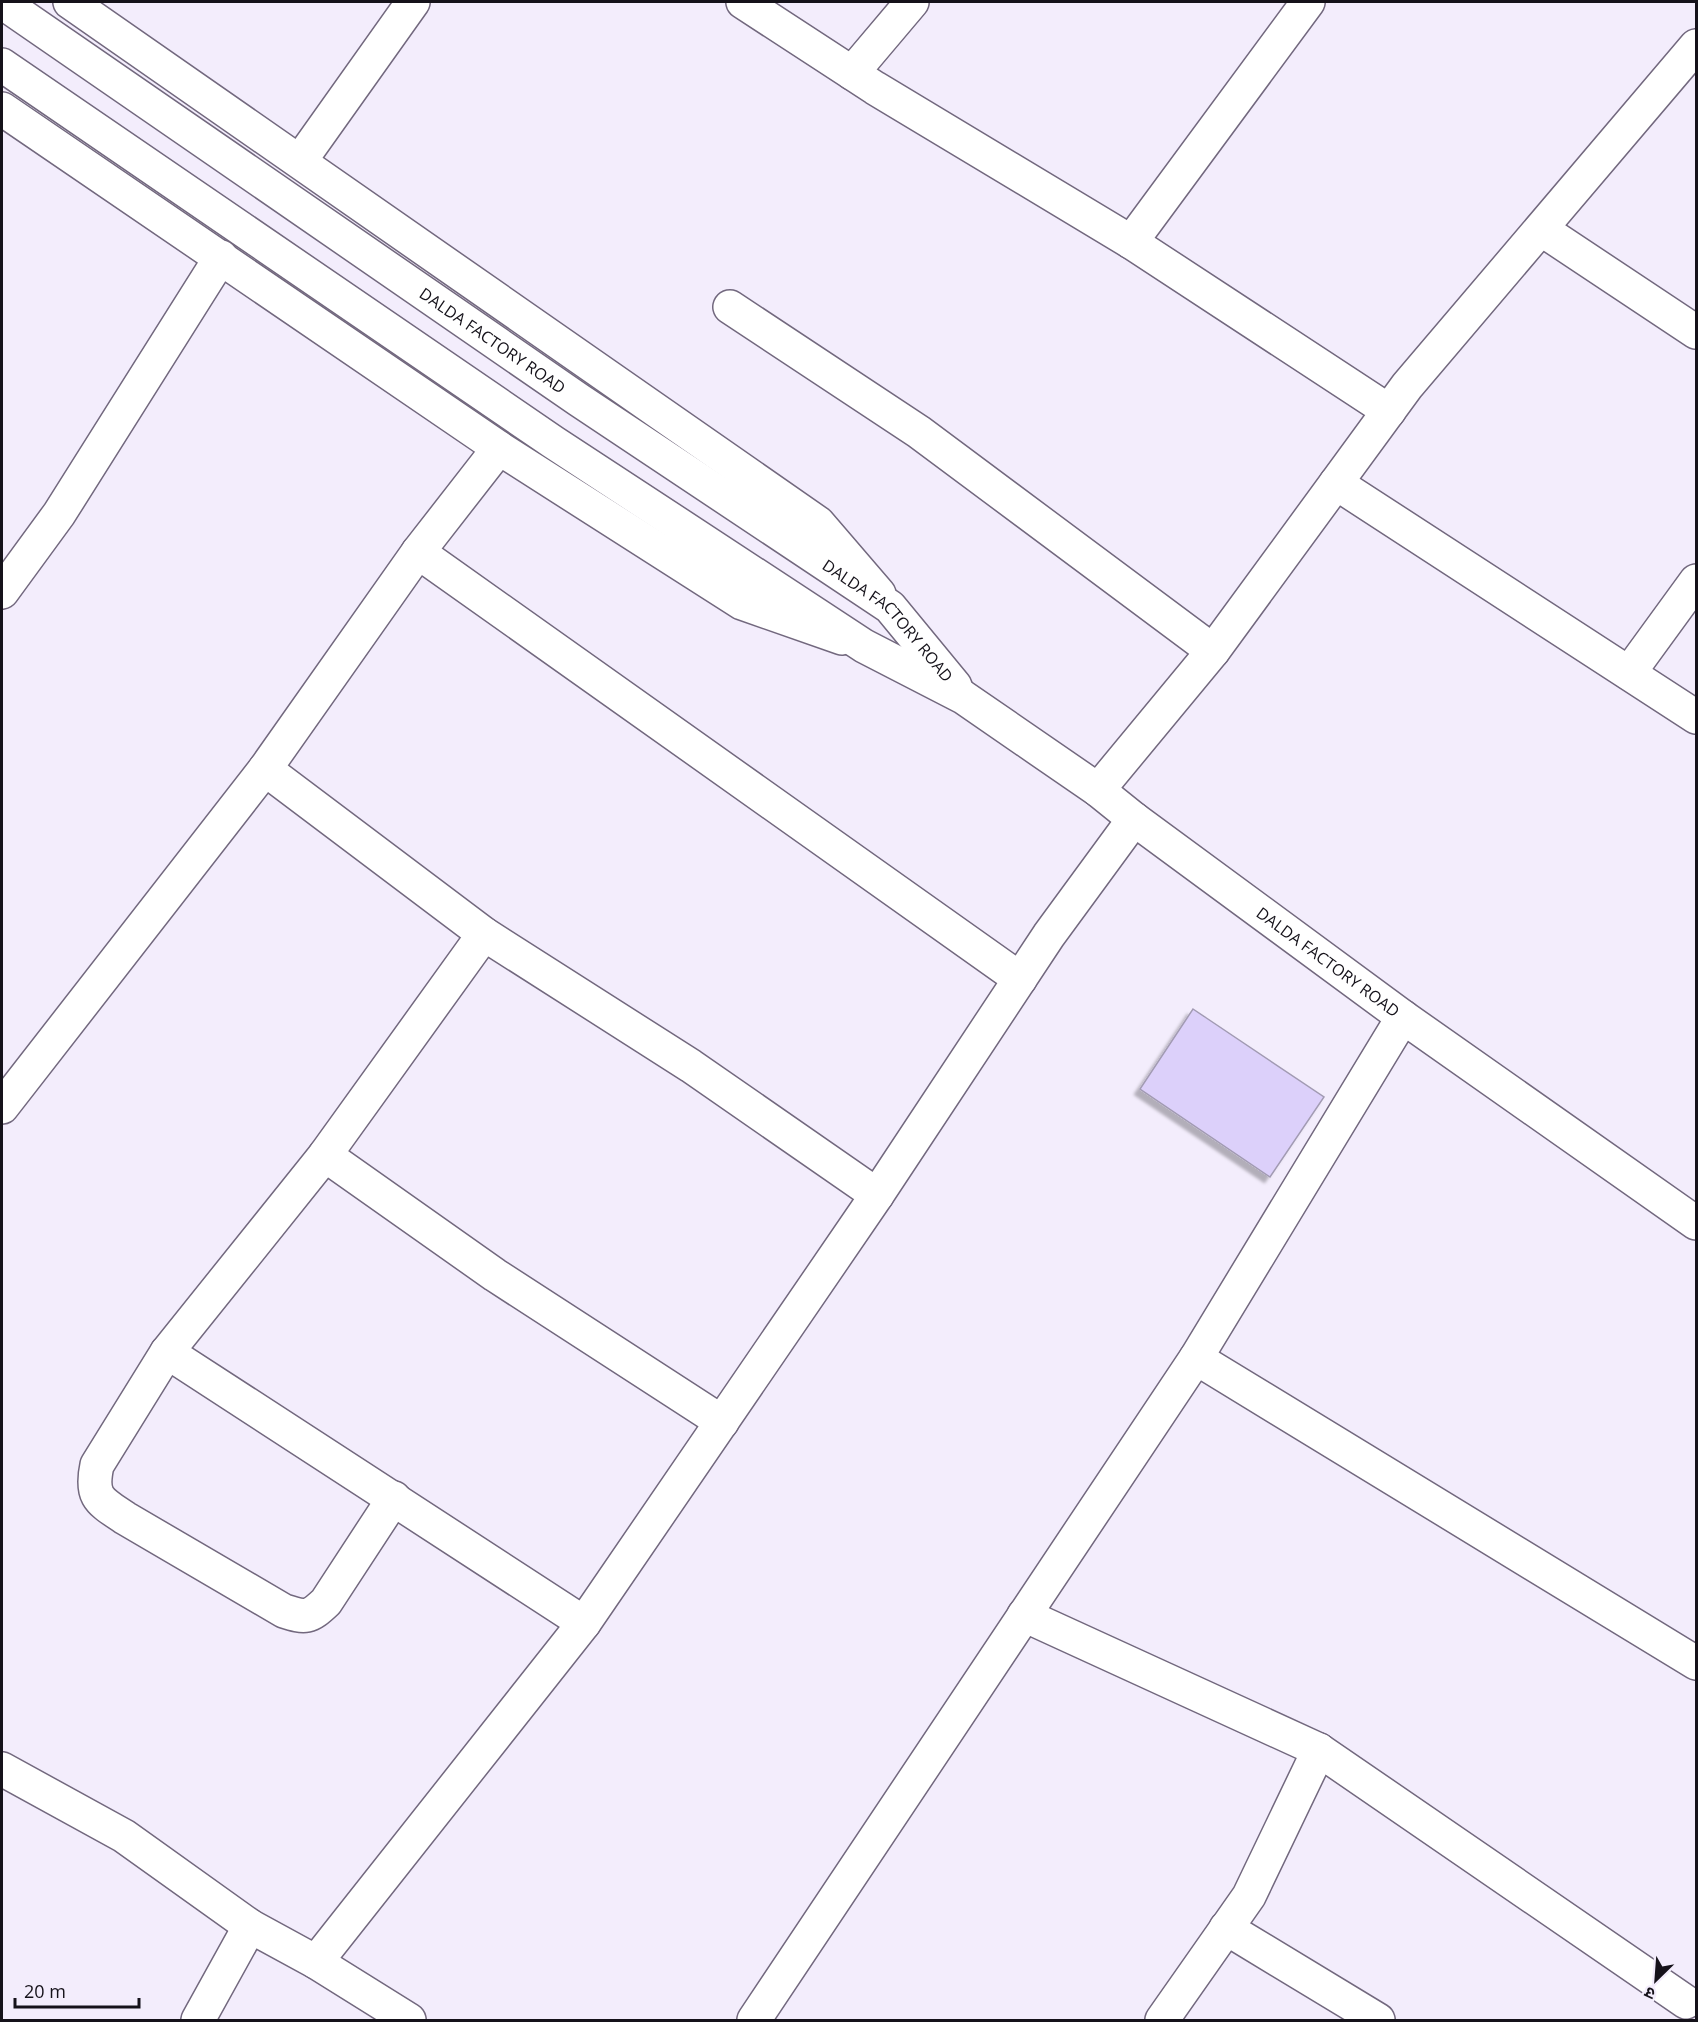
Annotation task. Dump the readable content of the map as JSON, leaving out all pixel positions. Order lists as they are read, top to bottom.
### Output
{
  "streets": {
    "street": ["DALDA FACTORY ROAD"]
  },
  "scale_bar": "20 m",
  "north": "bottom left"
}
